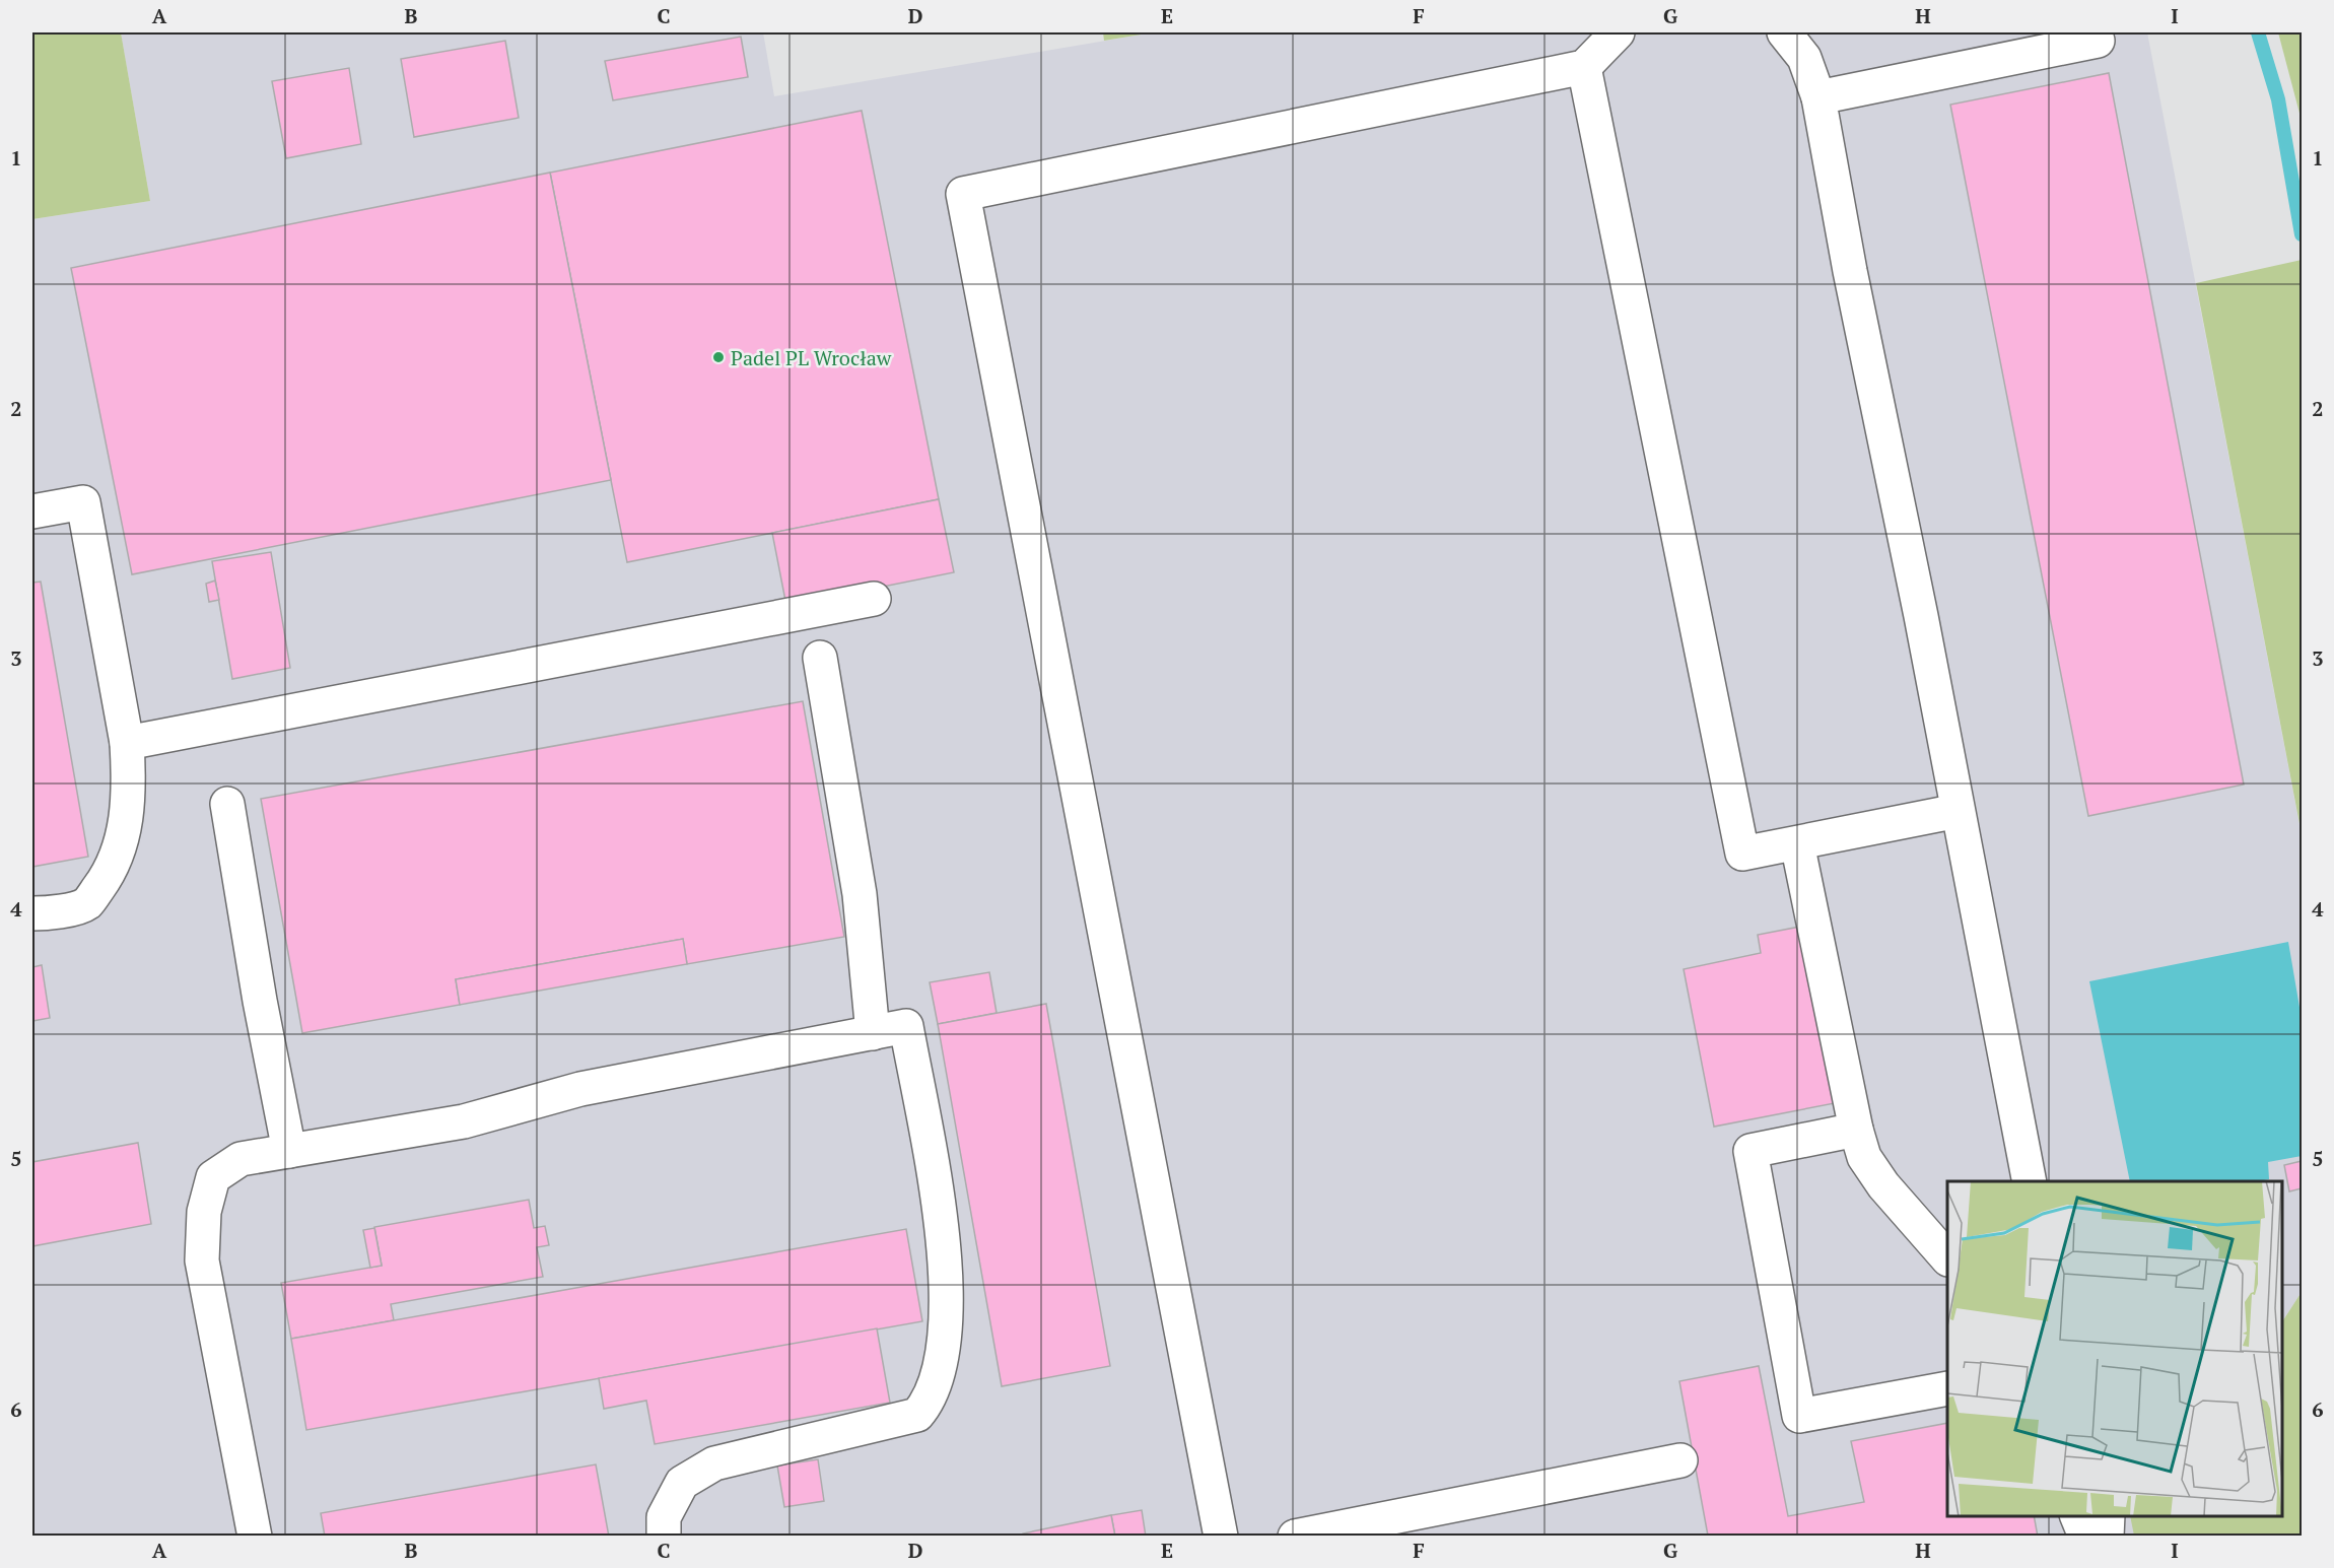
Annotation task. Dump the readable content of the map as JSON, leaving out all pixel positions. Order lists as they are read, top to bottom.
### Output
{
  "places": ["Padel PL Wrocław"],
  "grid": {
    "columns": [
      "A",
      "B",
      "C",
      "D",
      "E",
      "F",
      "G",
      "H",
      "I"
    ],
    "rows": [
      "1",
      "2",
      "3",
      "4",
      "5",
      "6"
    ]
  }
}
